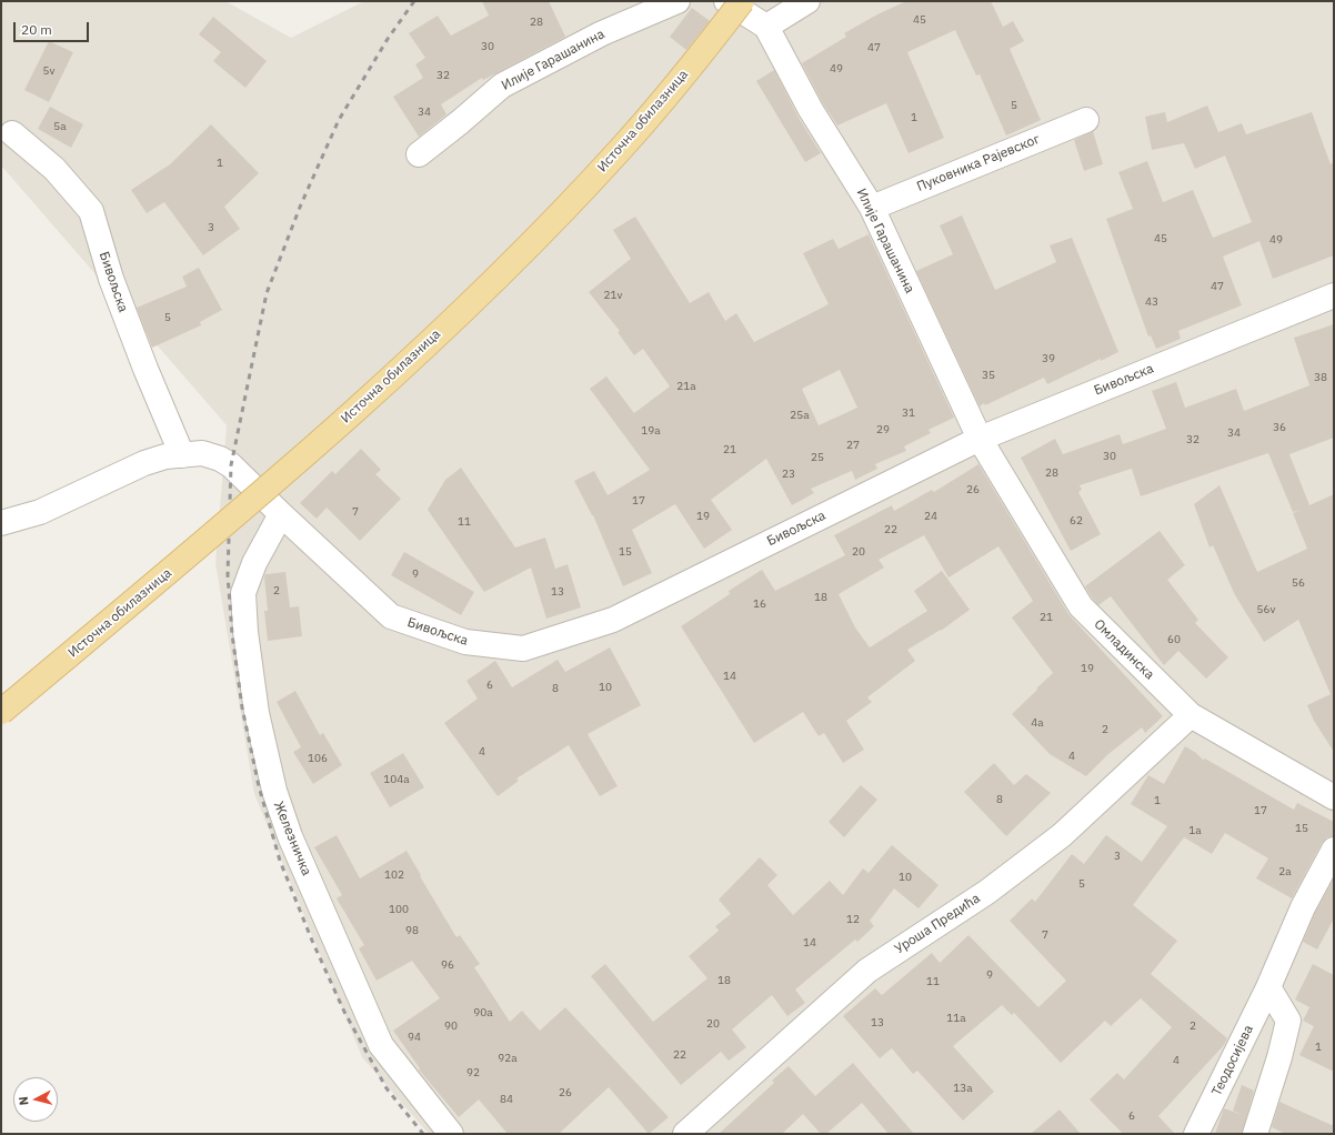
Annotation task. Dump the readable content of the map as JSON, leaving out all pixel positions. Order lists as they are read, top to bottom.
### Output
{
  "streets": {
    "main road": ["Источна обилазница"],
    "street": [
      "Илије Гарашанина",
      "Пуковника Рајевског",
      "Бивољска",
      "Омладинска",
      "Железничка",
      "Уроша Предића",
      "Теодосијева"
    ]
  },
  "crossings": [
    ["Илије Гарашанина", "Пуковника Рајевског"],
    ["Илије Гарашанина", "Бивољска"],
    ["Илије Гарашанина", "Омладинска"],
    ["Бивољска", "Омладинска"],
    ["Бивољска", "Железничка"],
    ["Омладинска", "Уроша Предића"]
  ],
  "house_numbers": [
    "45",
    "28",
    "30",
    "47",
    "49",
    "5v",
    "32",
    "5",
    "34",
    "1",
    "5a",
    "1",
    "3",
    "45",
    "49",
    "47",
    "21v",
    "43",
    "5",
    "39",
    "35",
    "38",
    "21a",
    "31",
    "25a",
    "36",
    "29",
    "19a",
    "34",
    "32",
    "27",
    "21",
    "30",
    "25",
    "28",
    "23",
    "26",
    "17",
    "7",
    "19",
    "24",
    "62",
    "11",
    "22",
    "15",
    "20",
    "9",
    "56",
    "2",
    "13",
    "18",
    "16",
    "56v",
    "21",
    "60",
    "19",
    "14",
    "6",
    "10",
    "8",
    "4a",
    "2",
    "4",
    "4",
    "106",
    "104a",
    "8",
    "1",
    "17",
    "15",
    "1a",
    "3",
    "2a",
    "102",
    "10",
    "5",
    "100",
    "12",
    "98",
    "7",
    "14",
    "96",
    "9",
    "18",
    "11",
    "90a",
    "11a",
    "13",
    "20",
    "90",
    "2",
    "94",
    "1",
    "22",
    "92a",
    "4",
    "92",
    "13a",
    "26",
    "84",
    "6"
  ],
  "scale_bar": "20 m",
  "north": "left"
}
